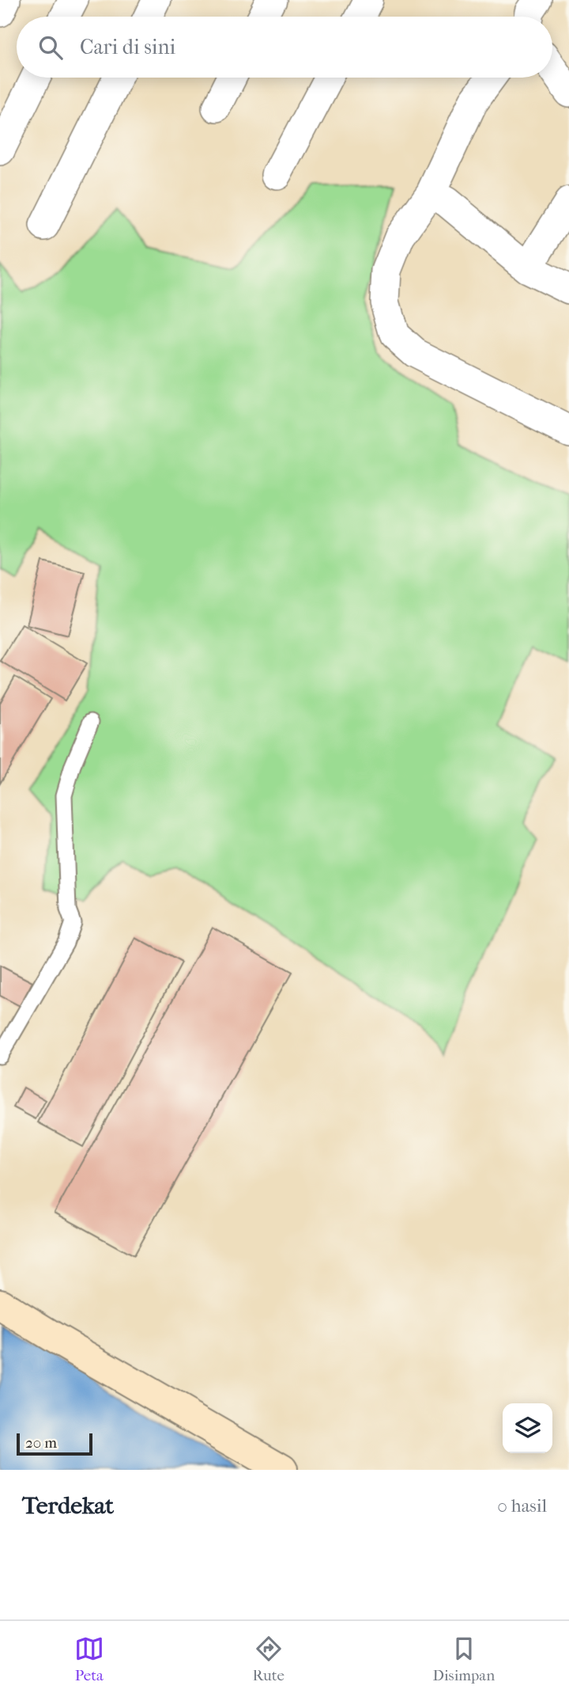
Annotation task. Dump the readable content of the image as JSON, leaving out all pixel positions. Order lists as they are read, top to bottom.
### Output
{
  "scale_bar": "20 m",
  "page": {
    "search": "Cari di sini",
    "scale": "20 m",
    "heading": ["Terdekat", "0 hasil"],
    "nav": ["Peta", "Rute", "Disimpan"]
  }
}
